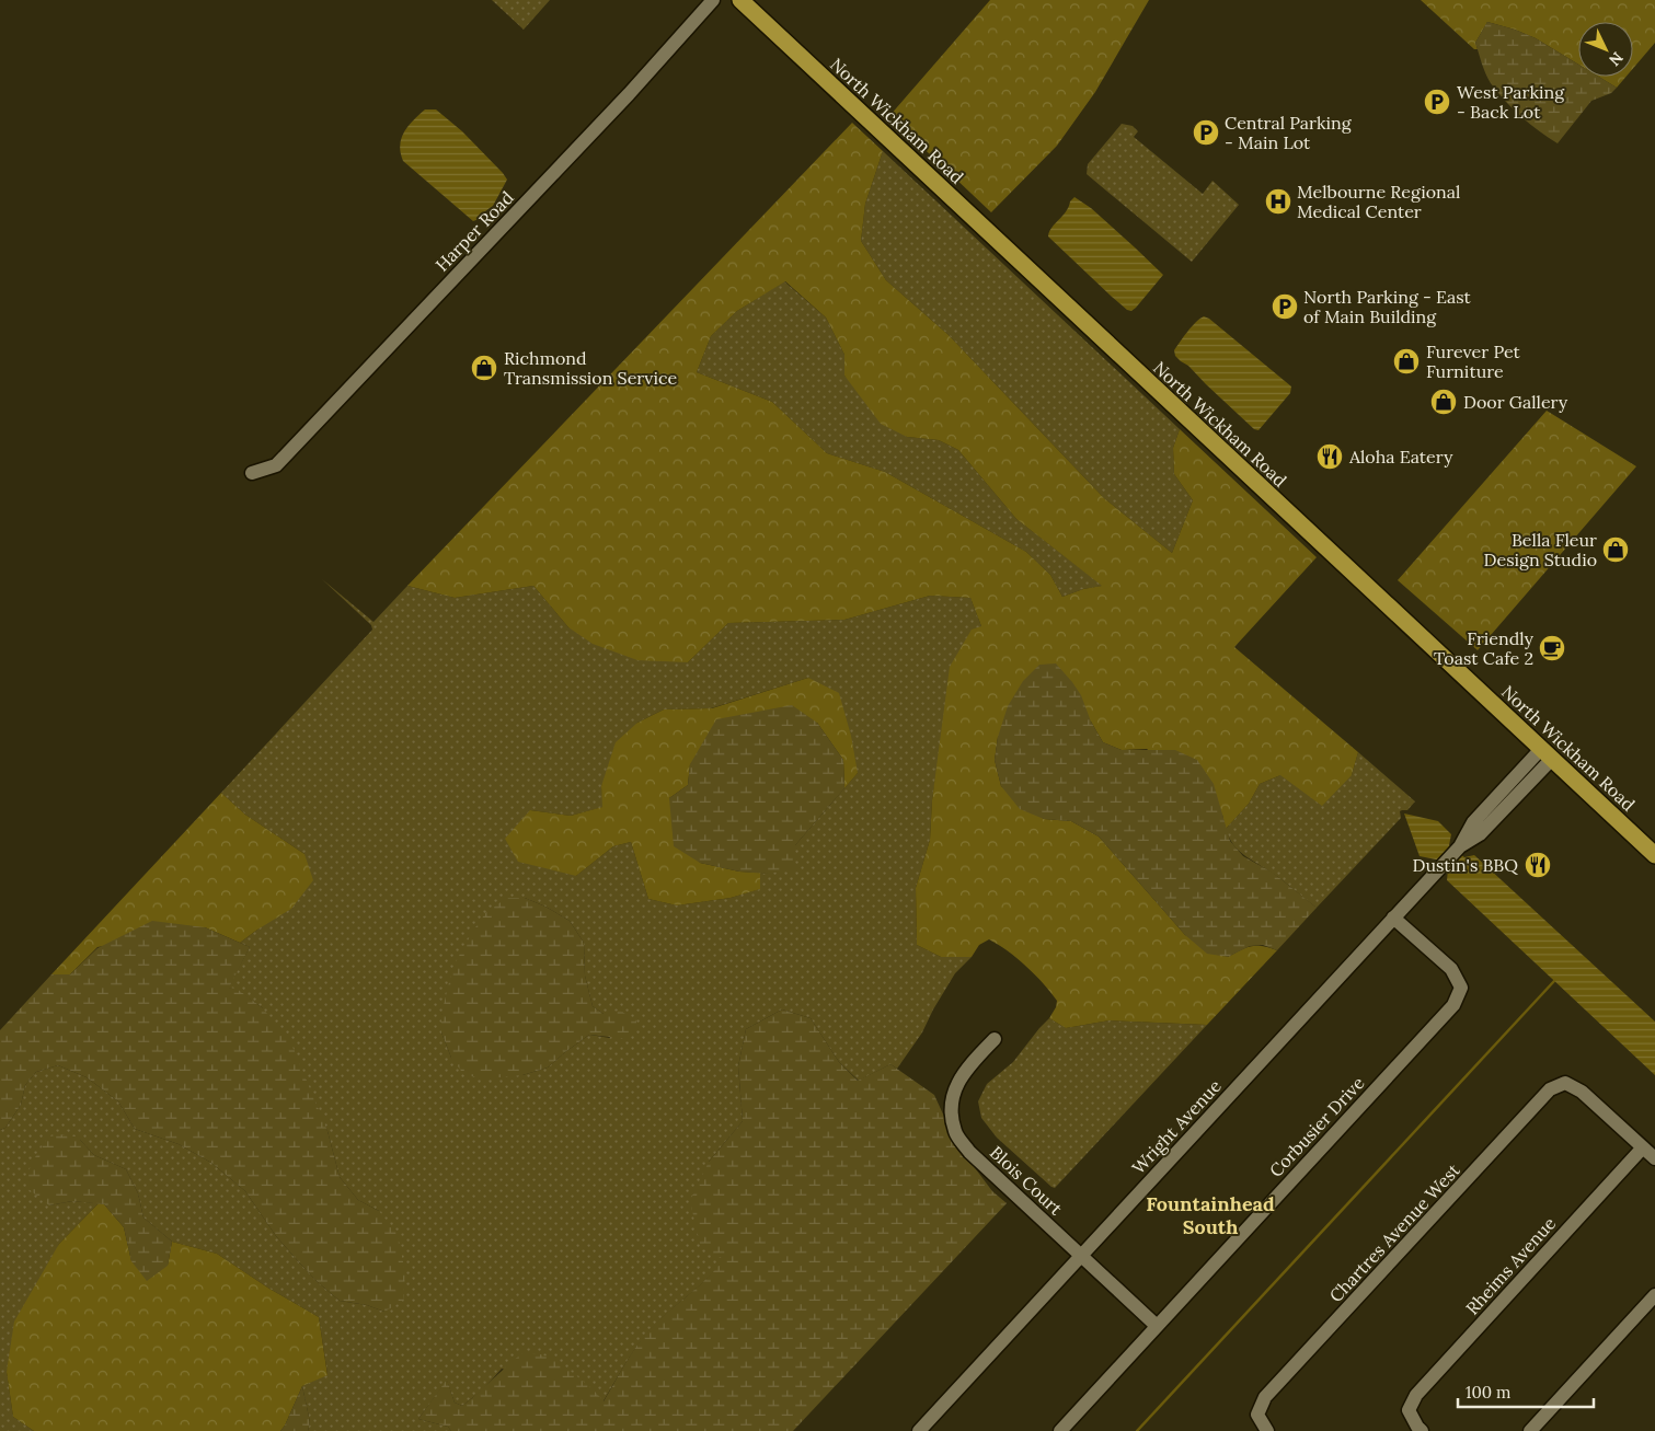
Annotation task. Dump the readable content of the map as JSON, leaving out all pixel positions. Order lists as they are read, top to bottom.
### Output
{
  "streets": {
    "main road": ["North Wickham Road"],
    "street": [
      "Harper Road",
      "Wright Avenue",
      "Corbusier Drive",
      "Blois Court",
      "Chartres Avenue West",
      "Rheims Avenue"
    ]
  },
  "crossings": [
    ["North Wickham Road", "Wright Avenue"],
    ["Wright Avenue", "Corbusier Drive"],
    ["Wright Avenue", "Blois Court"],
    ["Corbusier Drive", "Blois Court"],
    ["Chartres Avenue West", "Rheims Avenue"]
  ],
  "districts": ["Fountainhead South"],
  "places": {
    "parking": ["West Parking - Back Lot", "Central Parking - Main Lot", "North Parking - East of Main Building"],
    "hospital": ["Melbourne Regional Medical Center"],
    "shop": [
      "Furever Pet Furniture",
      "Richmond Transmission Service",
      "Door Gallery",
      "Bella Fleur Design Studio"
    ],
    "restaurant": ["Aloha Eatery", "Dustin's BBQ"],
    "cafe": ["Friendly Toast Cafe 2"]
  },
  "scale_bar": "100 m",
  "north": "bottom right"
}
